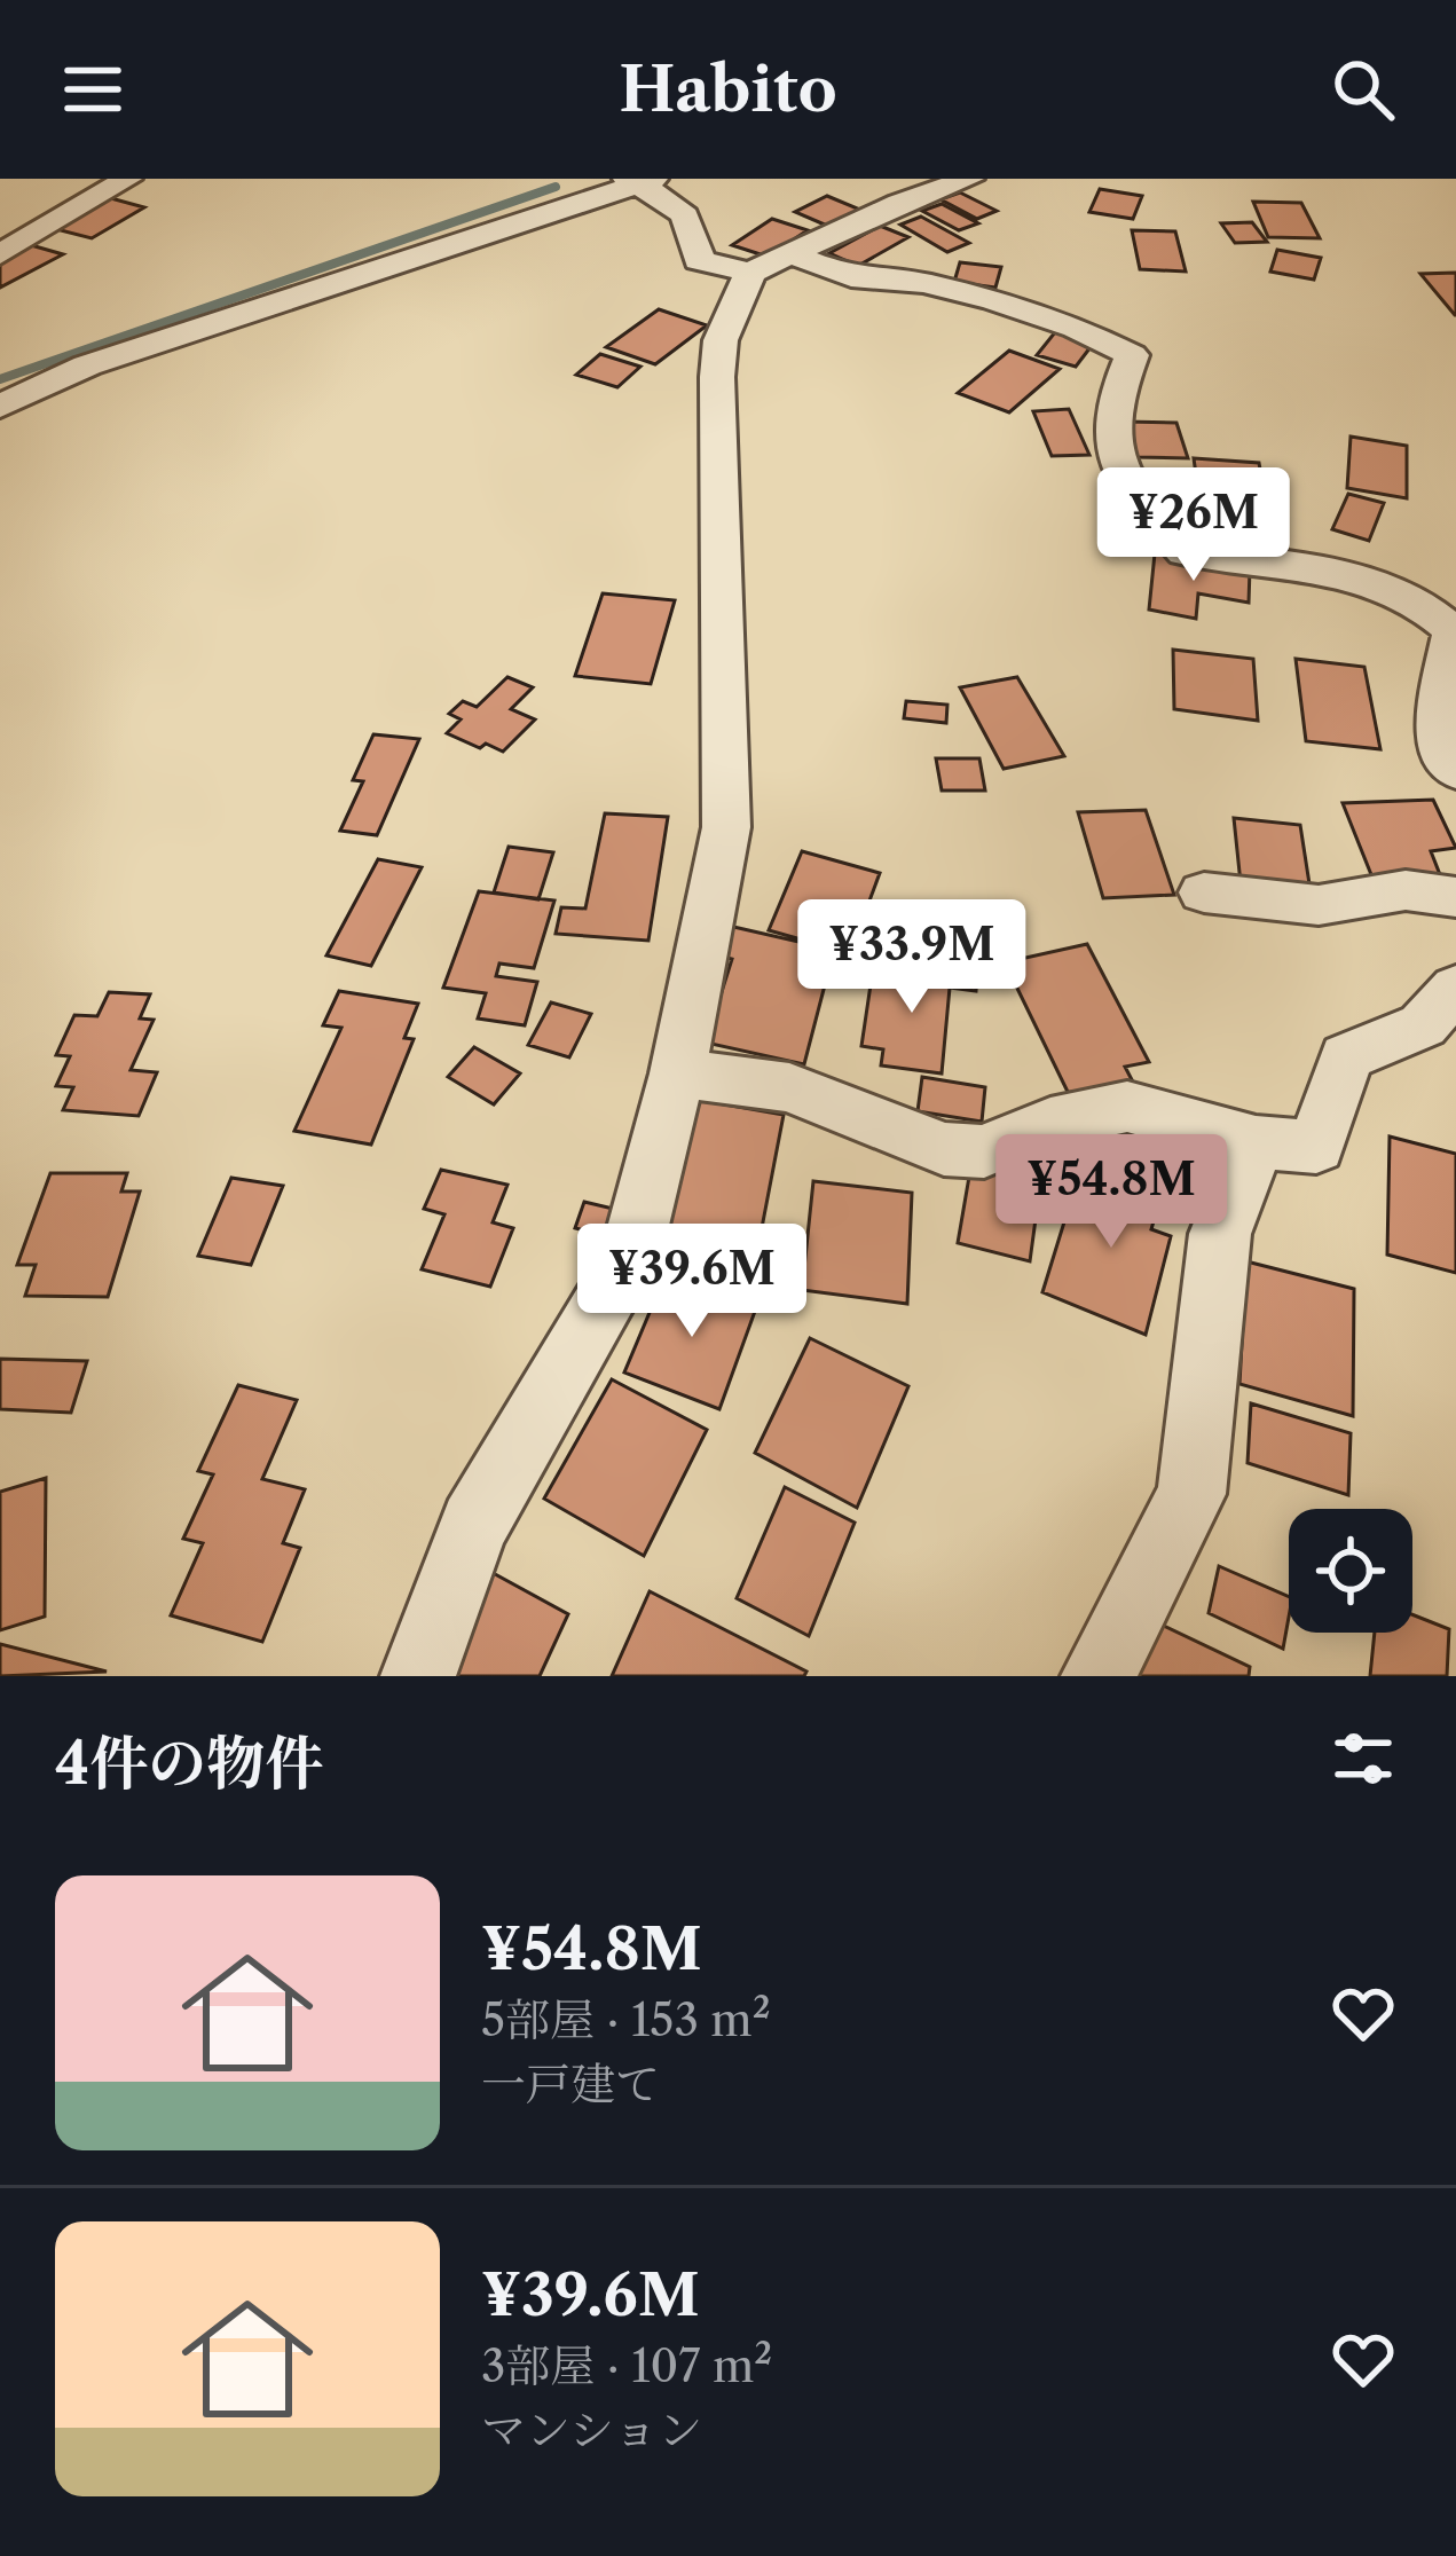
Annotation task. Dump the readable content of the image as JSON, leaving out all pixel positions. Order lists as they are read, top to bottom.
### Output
{
  "page": {
    "header": "Habito",
    "price": [
      "¥26M",
      "¥33.9M",
      "¥54.8M",
      "¥39.6M"
    ],
    "heading": "4件の物件",
    "list": [
      {
        "name": "¥54.8M",
        "note": "5部屋 · 153 m² · 一戸建て"
      },
      {
        "name": "¥39.6M",
        "note": "3部屋 · 107 m² · マンション"
      }
    ]
  }
}
